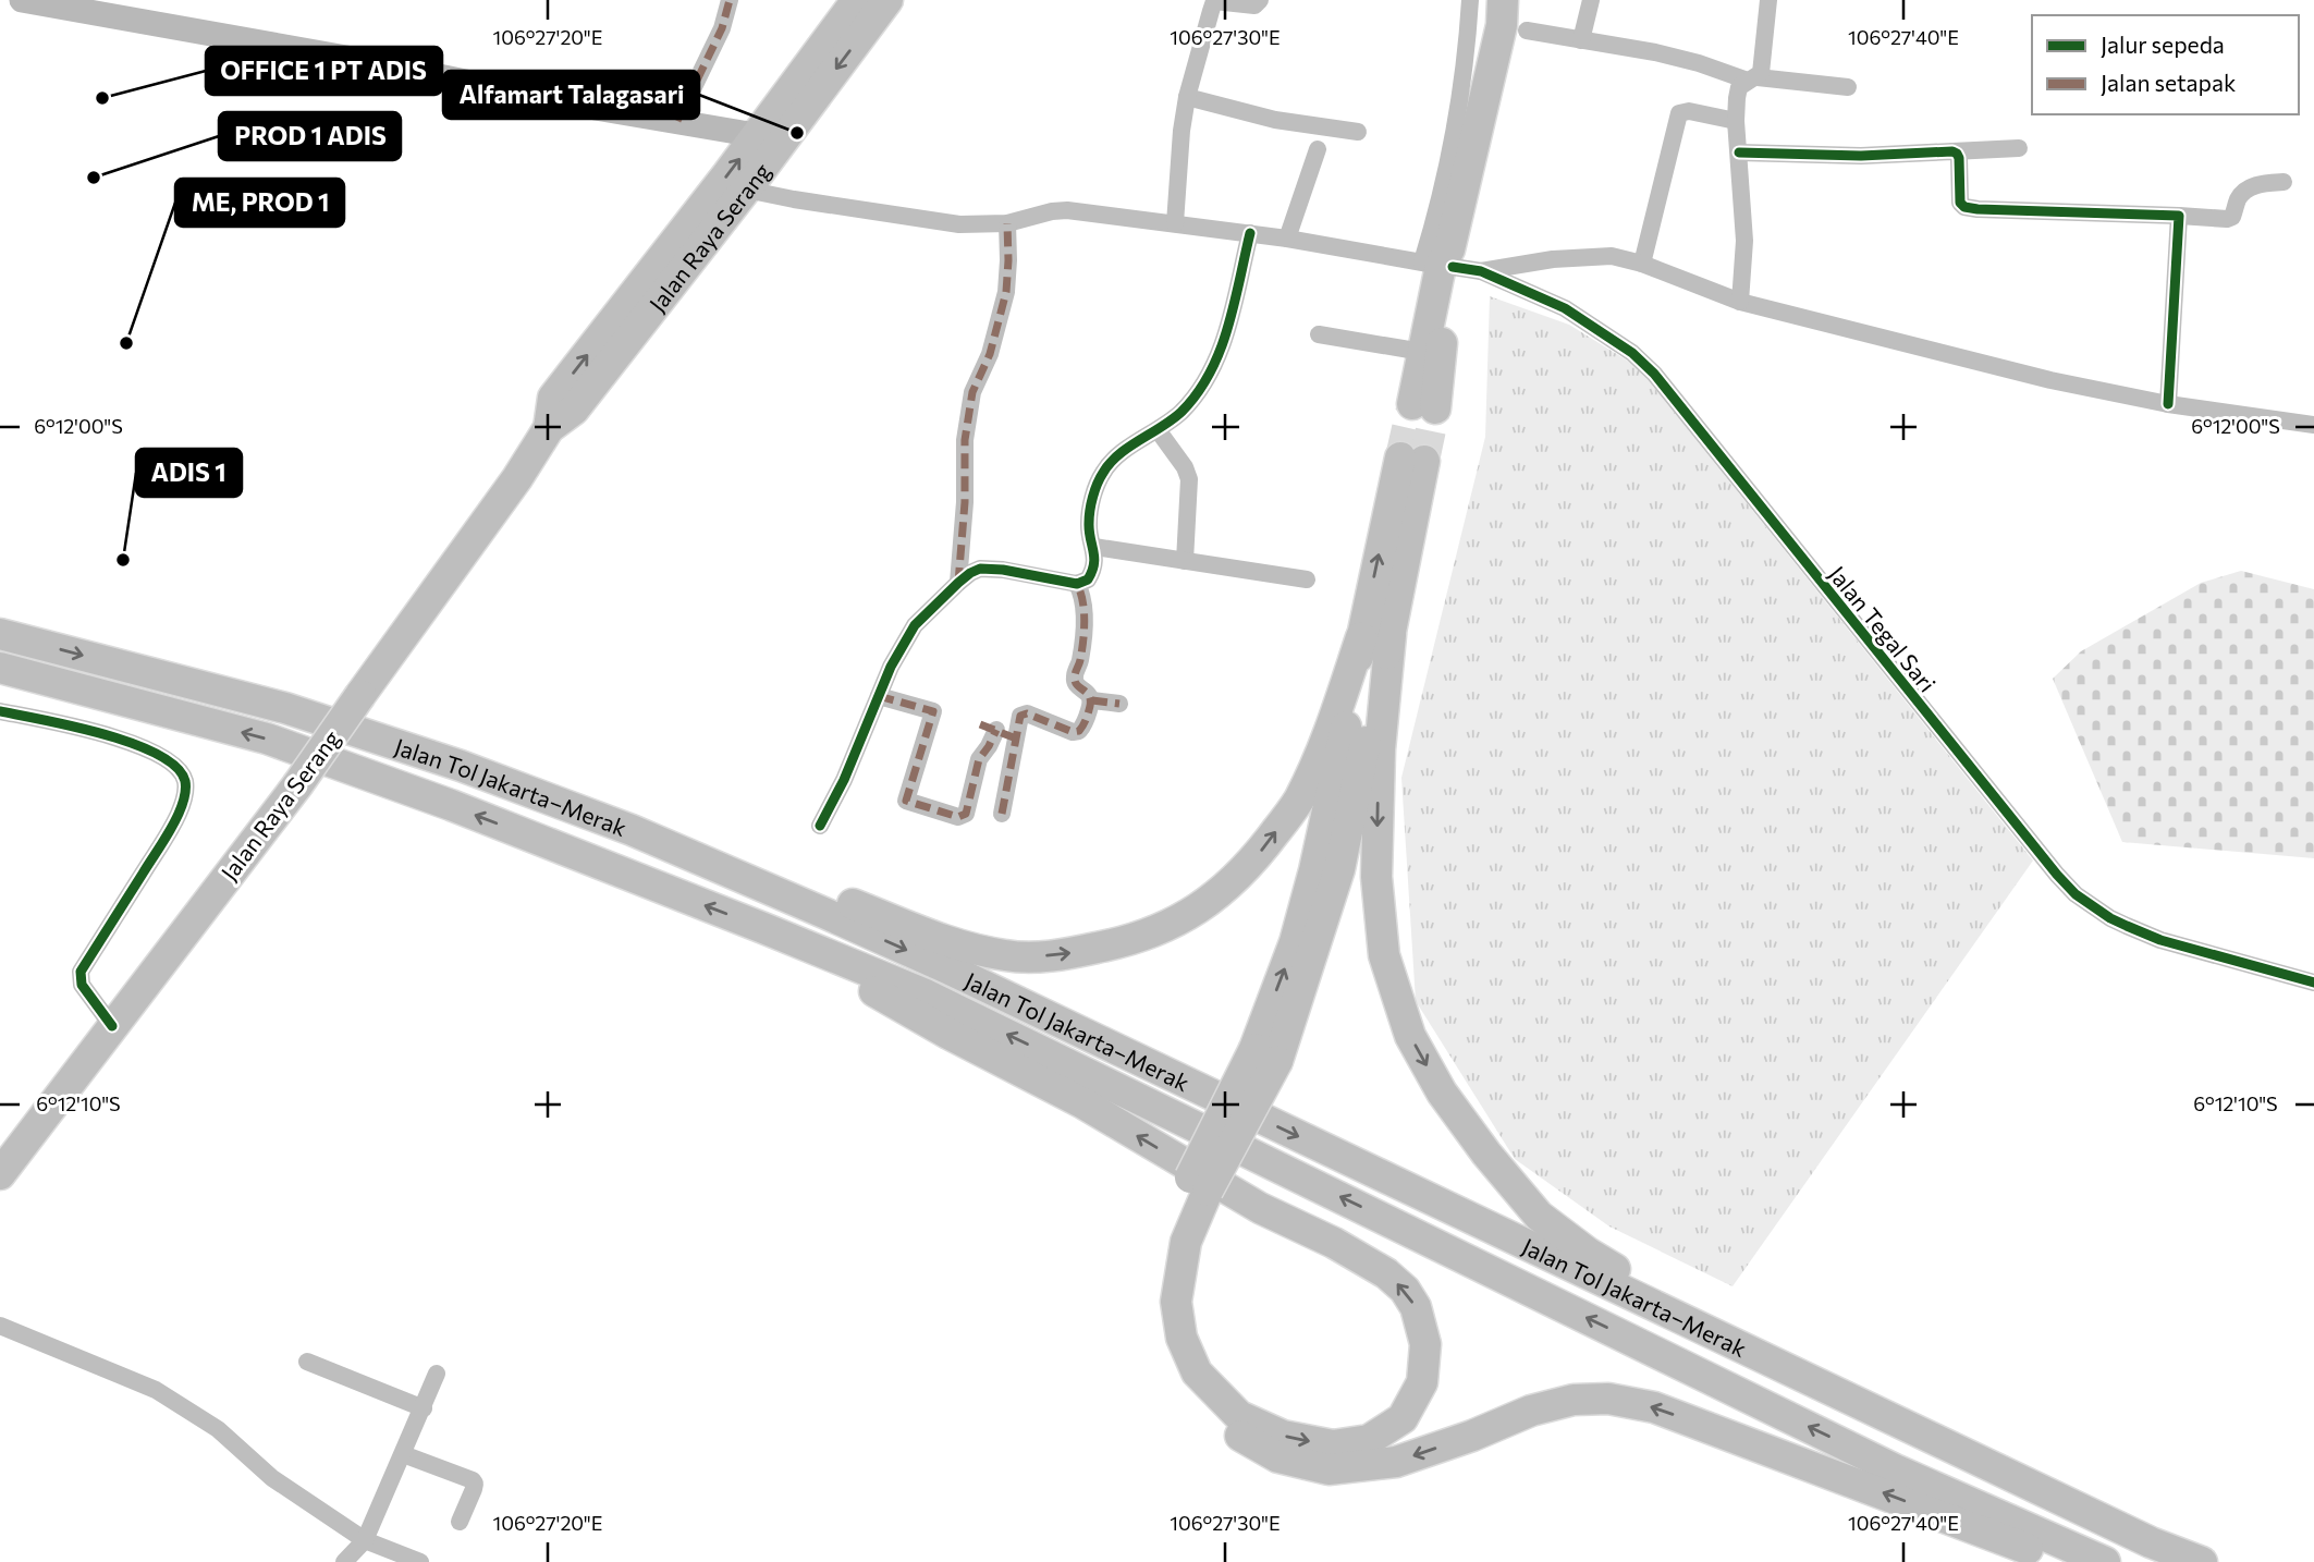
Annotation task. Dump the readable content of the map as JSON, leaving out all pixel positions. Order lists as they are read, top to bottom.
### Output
{
  "streets": {
    "highway": ["Jalan Raya Serang", "Jalan Tol Jakarta–Merak"],
    "street": ["Jalan Tegal Sari"]
  },
  "places": [
    "OFFICE 1 PT ADIS",
    "Alfamart Talagasari",
    "PROD 1 ADIS",
    "ME, PROD 1",
    "ADIS 1"
  ],
  "legend": ["Jalur sepeda", "Jalan setapak"],
  "coordinates": [
    "106°27'20\"E",
    "106°27'30\"E",
    "106°27'40\"E",
    "6°12'00\"S",
    "6°12'10\"S"
  ]
}
